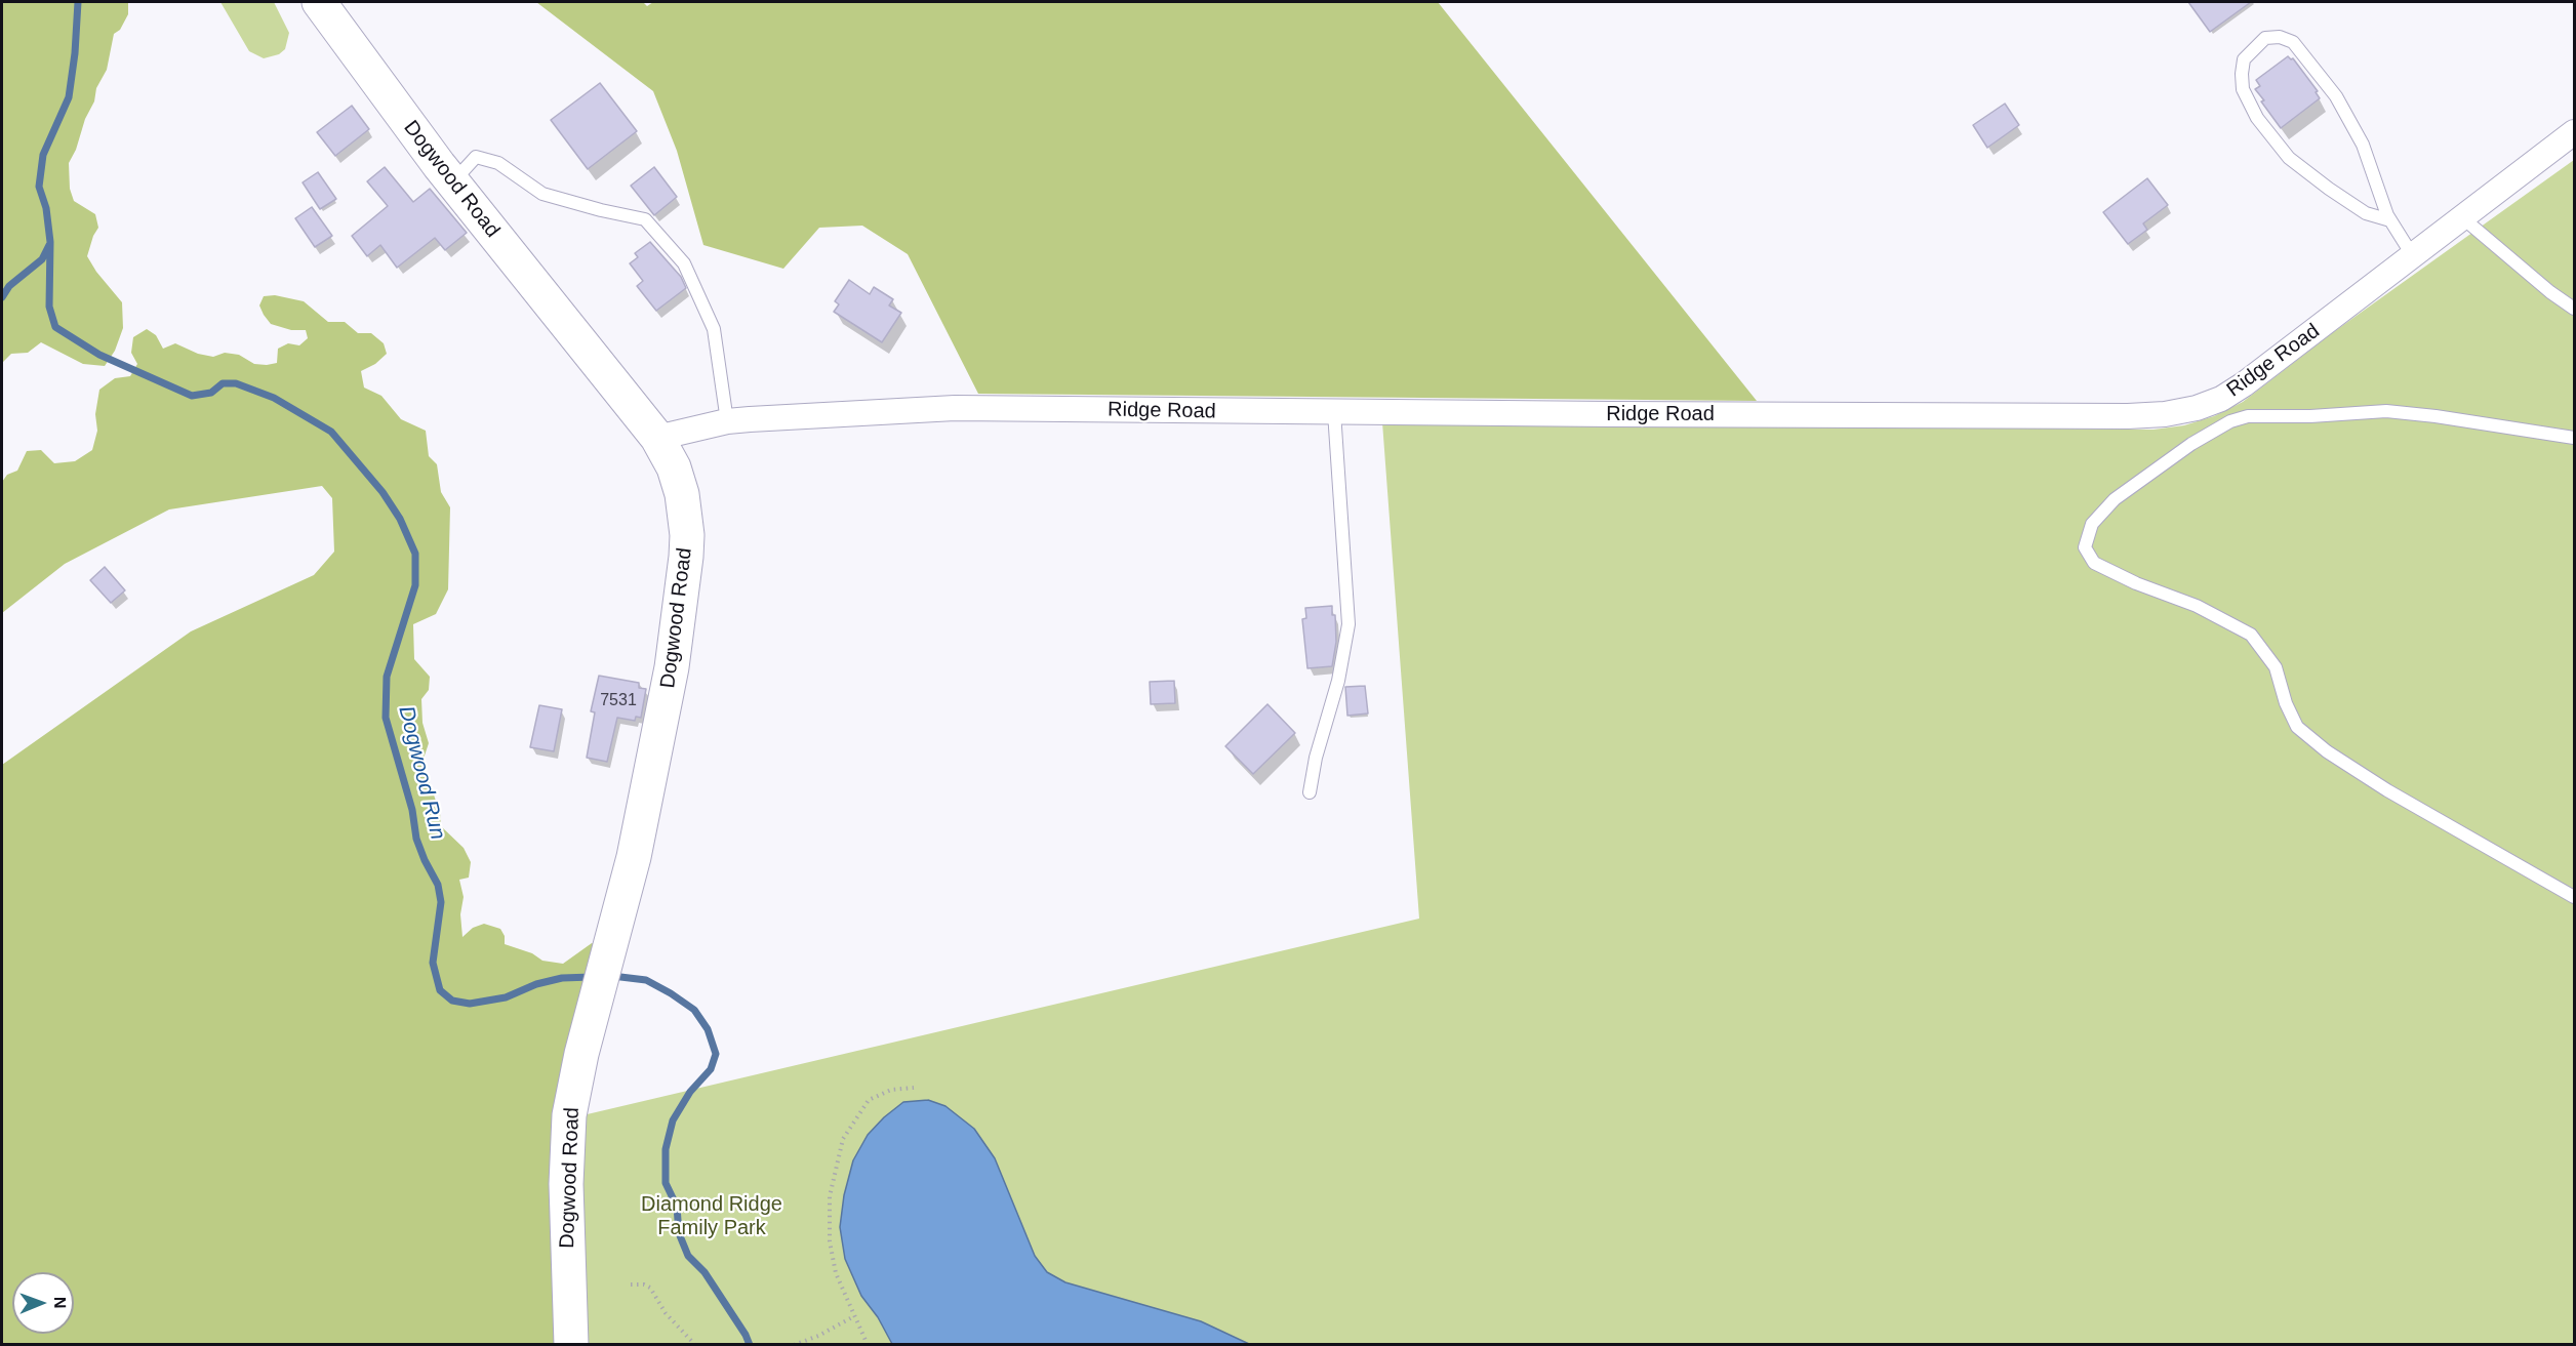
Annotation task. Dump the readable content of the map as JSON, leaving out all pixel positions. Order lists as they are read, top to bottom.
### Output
{
  "streets": {
    "street": ["Dogwood Road", "Ridge Road"]
  },
  "crossings": [
    ["Dogwood Road", "Ridge Road"]
  ],
  "water": ["Dogwood Run"],
  "parks": ["Diamond Ridge Family Park"],
  "house_numbers": ["7531"],
  "north": "right"
}
